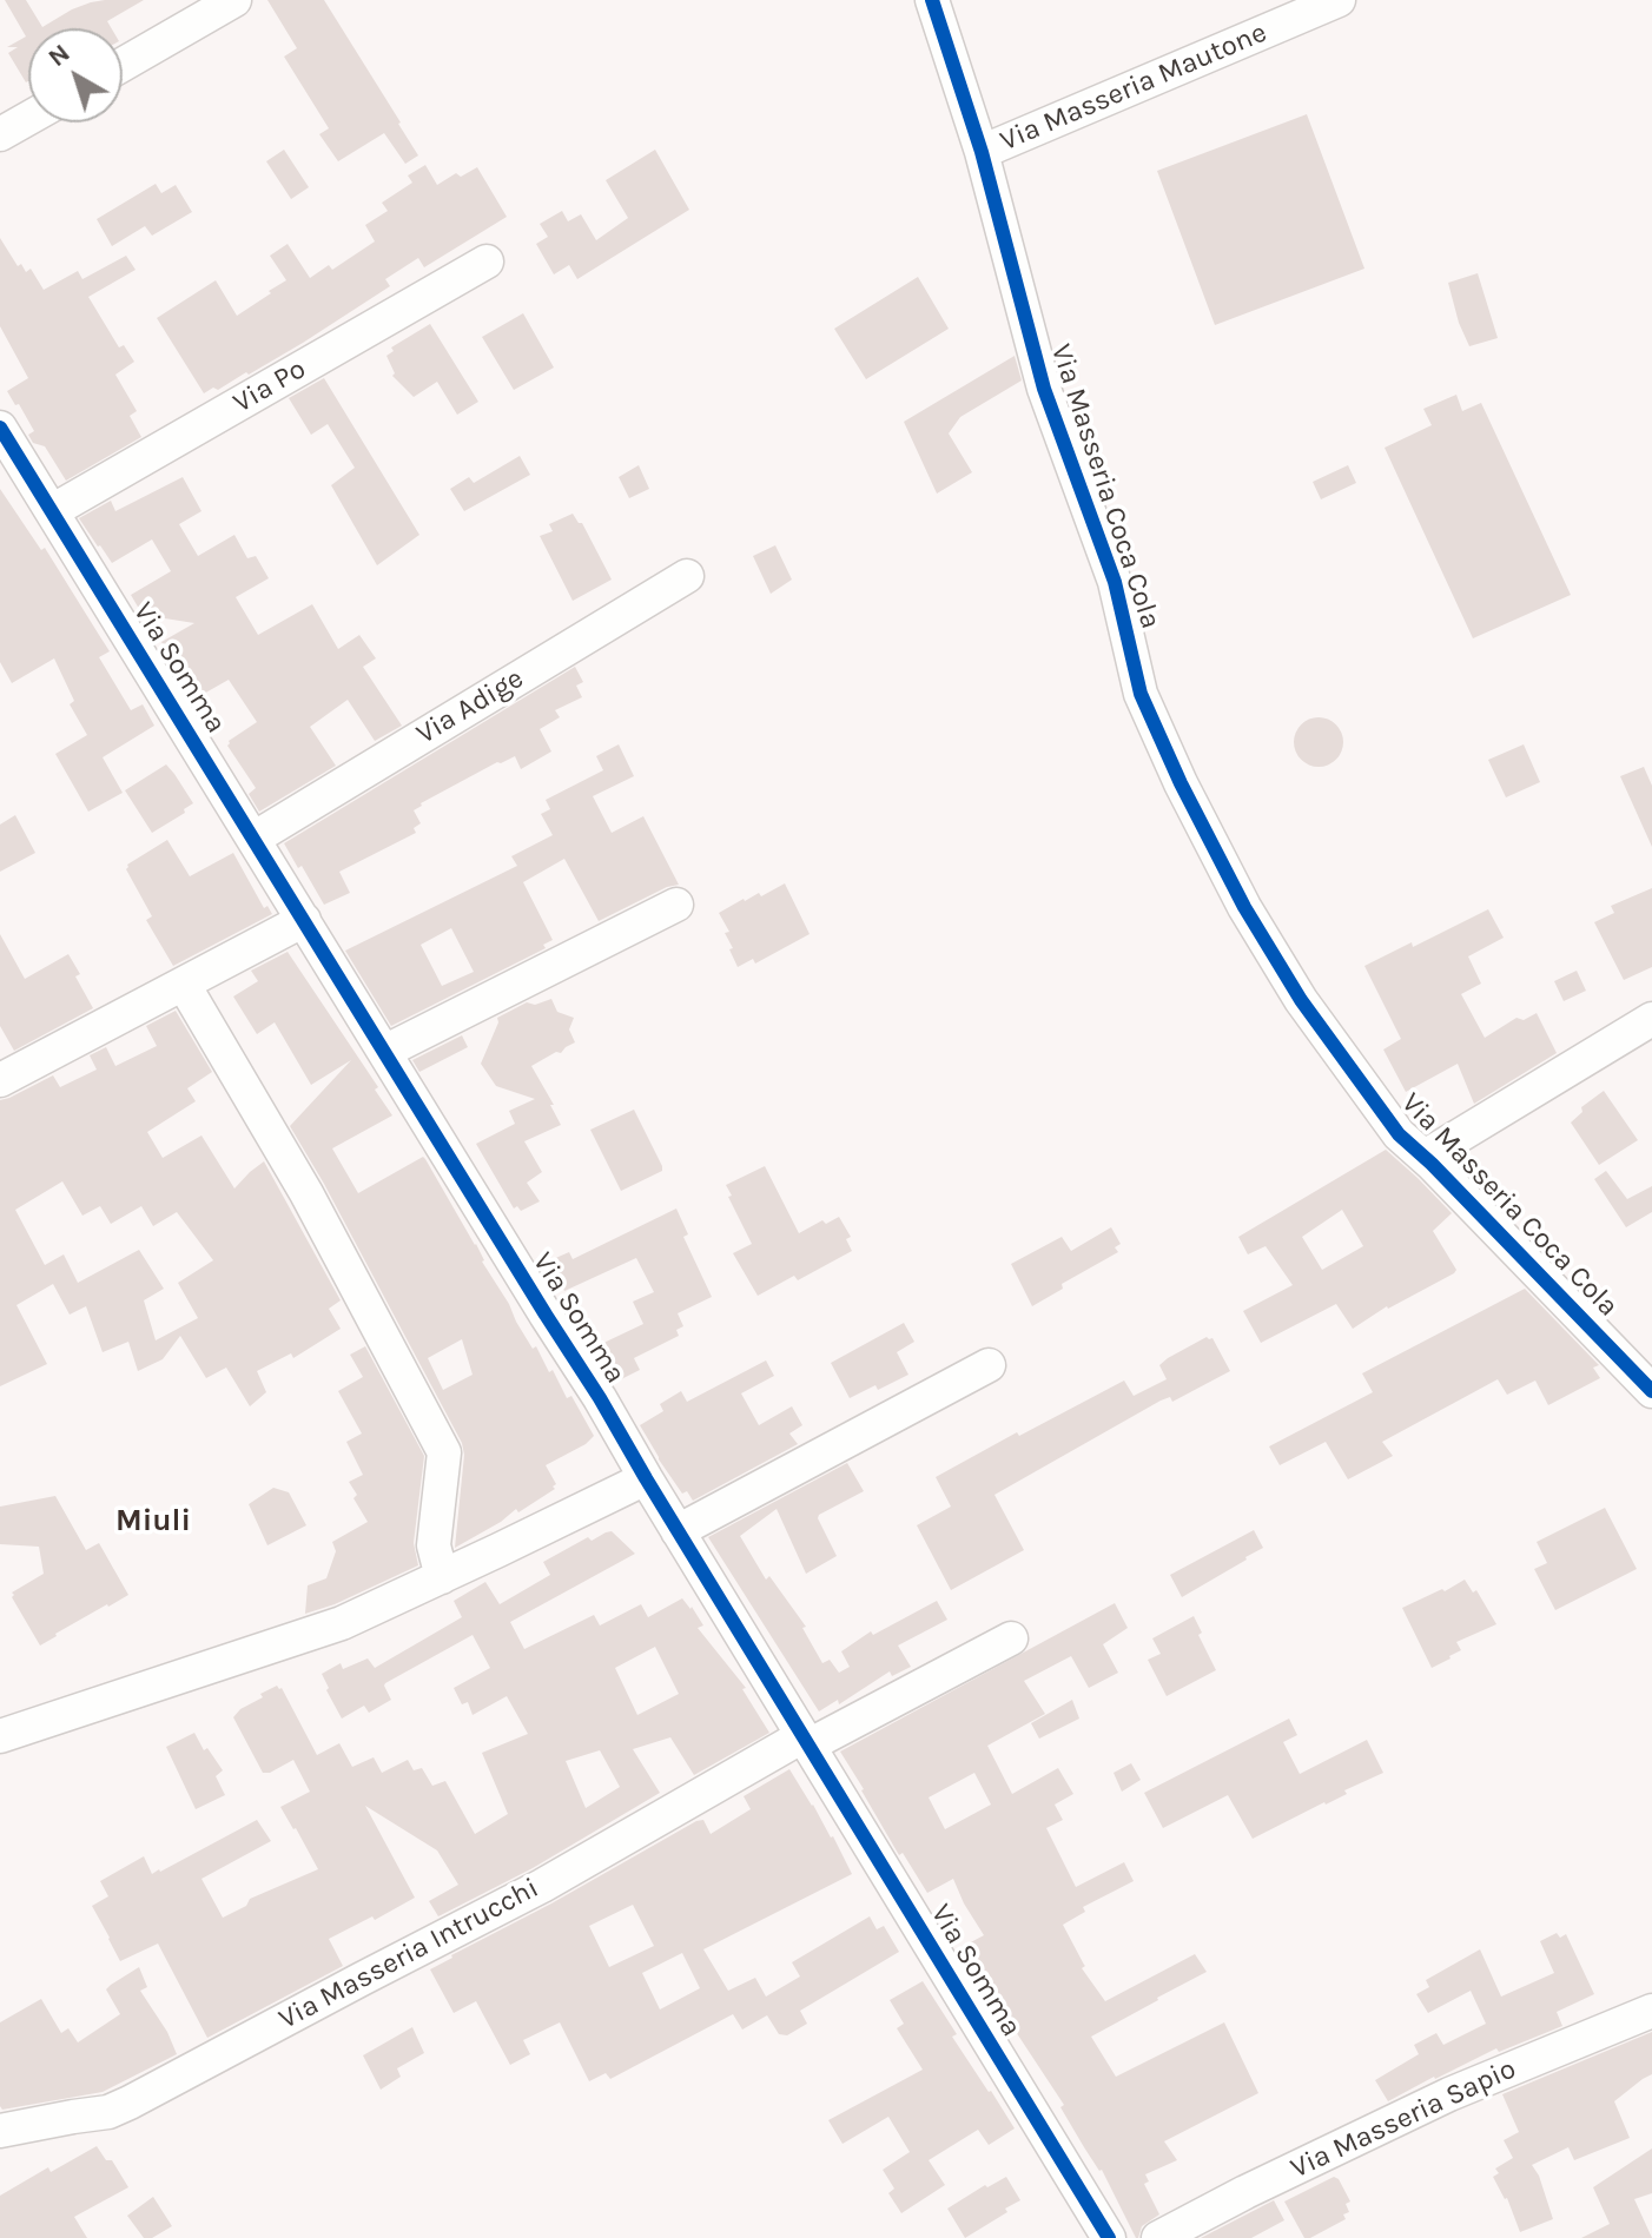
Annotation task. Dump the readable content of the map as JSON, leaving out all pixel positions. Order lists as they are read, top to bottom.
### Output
{
  "streets": {
    "street": [
      "Via Masseria Mautone",
      "Via Po",
      "Via Masseria Coca Cola",
      "Via Somma",
      "Via Adige",
      "Via Masseria Intrucchi",
      "Via Masseria Sapio"
    ]
  },
  "crossings": [
    ["Via Masseria Mautone", "Via Masseria Coca Cola"],
    ["Via Po", "Via Somma"],
    ["Via Somma", "Via Adige"],
    ["Via Somma", "Via Masseria Intrucchi"]
  ],
  "districts": ["Miuli"],
  "north": "top left"
}
